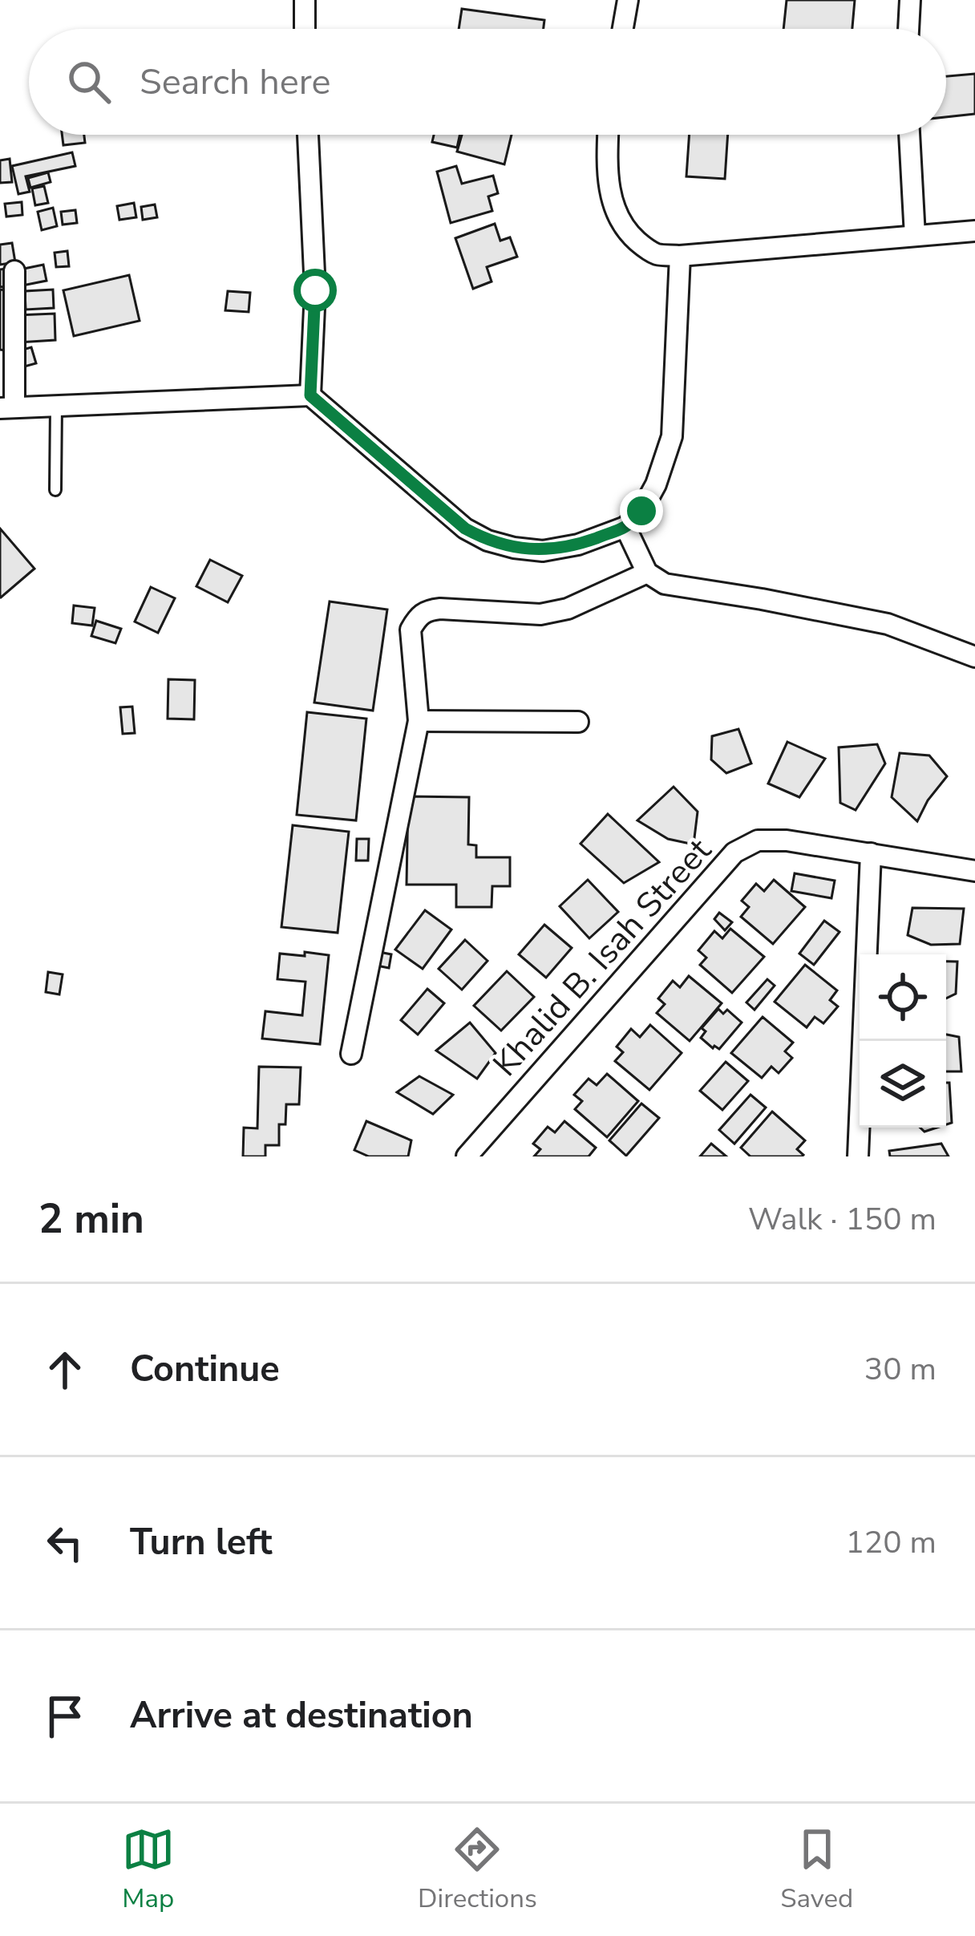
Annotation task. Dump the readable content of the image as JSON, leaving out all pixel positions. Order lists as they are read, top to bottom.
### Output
{
  "streets": {
    "street": ["Khalid B. Isah Street"]
  },
  "page": {
    "search": "Search here",
    "heading": ["2 min", "Walk · 150 m"],
    "list": [
      ["Continue", "30 m"],
      ["Turn left", "120 m"],
      "Arrive at destination"
    ],
    "nav": ["Map", "Directions", "Saved"]
  }
}
